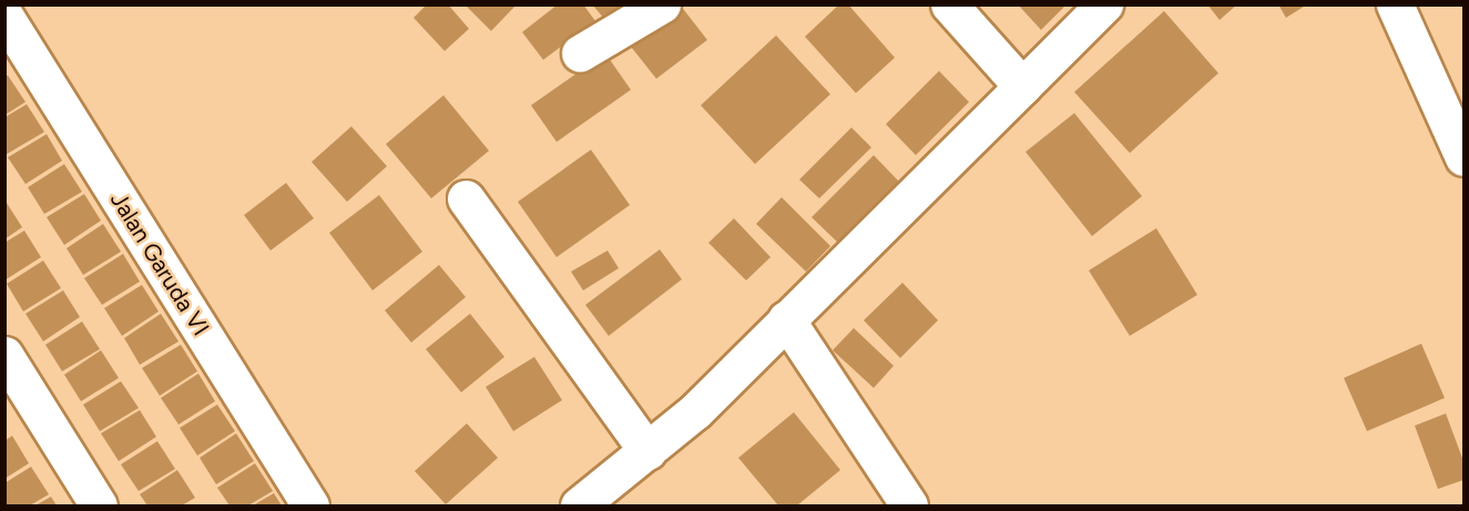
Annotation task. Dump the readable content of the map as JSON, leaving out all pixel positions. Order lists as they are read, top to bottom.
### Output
{
  "streets": {
    "street": ["Jalan Garuda VI"]
  }
}
